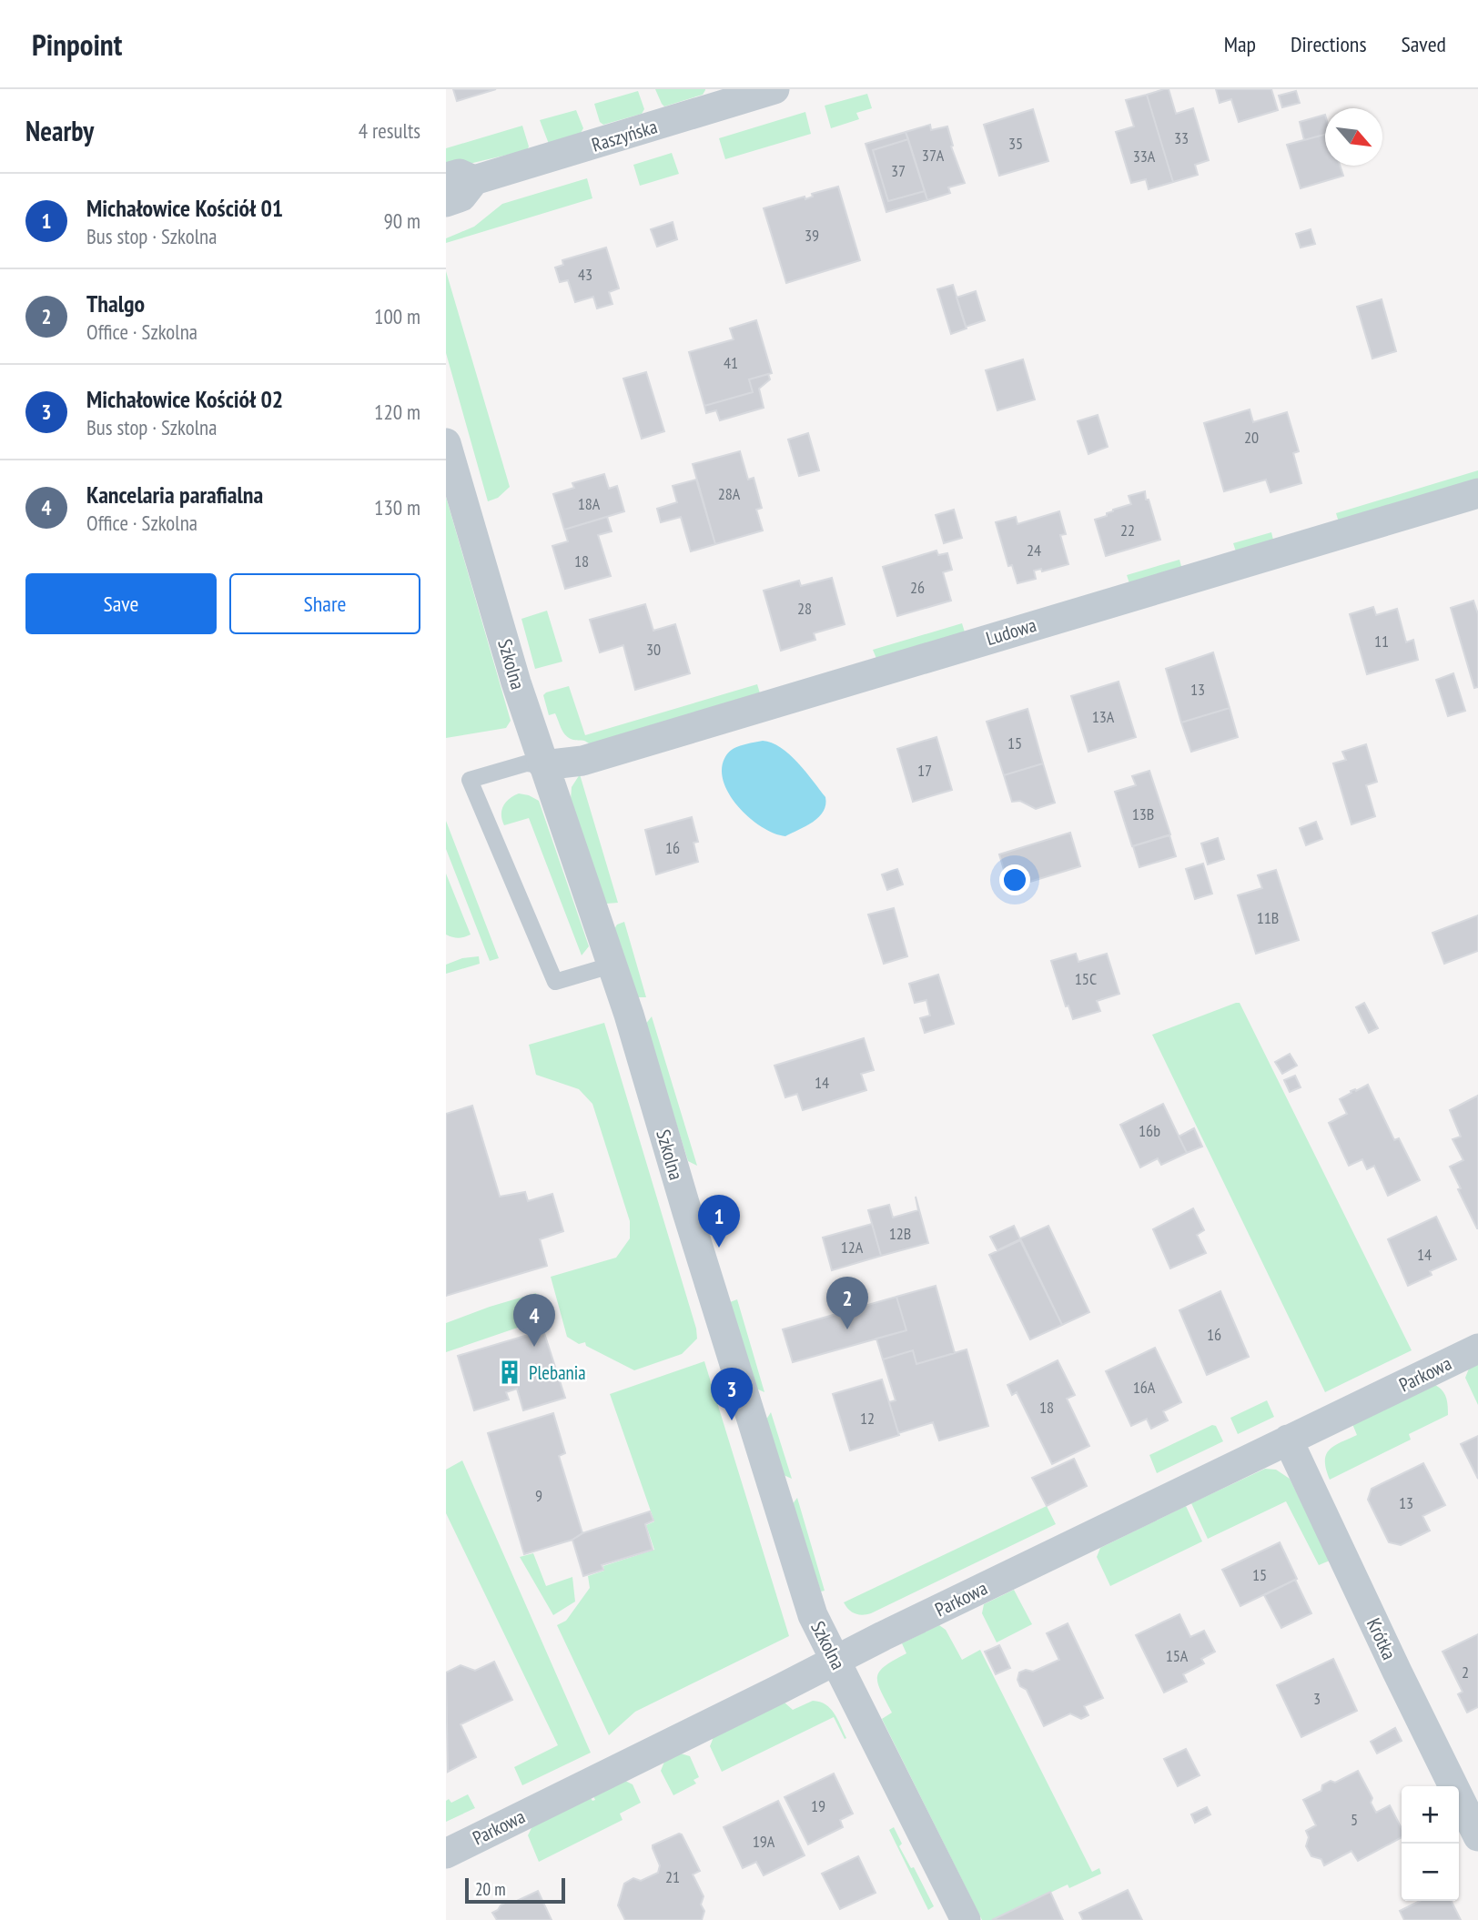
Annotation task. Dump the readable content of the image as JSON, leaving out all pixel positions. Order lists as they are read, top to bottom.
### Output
{
  "streets": {
    "street": [
      "Raszyńska",
      "Ludowa",
      "Szkolna",
      "Parkowa",
      "Krótka"
    ]
  },
  "crossings": [
    ["Ludowa", "Szkolna"],
    ["Szkolna", "Parkowa"],
    ["Parkowa", "Krótka"]
  ],
  "places": {
    "building": ["Plebania"]
  },
  "house_numbers": [
    "33",
    "35",
    "37A",
    "33A",
    "37",
    "39",
    "43",
    "41",
    "20",
    "28A",
    "18A",
    "22",
    "24",
    "18",
    "26",
    "28",
    "11",
    "30",
    "13",
    "13A",
    "15",
    "17",
    "13B",
    "16",
    "11B",
    "15C",
    "14",
    "16b",
    "12B",
    "12A",
    "14",
    "16",
    "16A",
    "18",
    "12",
    "9",
    "13",
    "15",
    "15A",
    "2",
    "3",
    "19",
    "5",
    "19A",
    "21"
  ],
  "scale_bar": "20 m",
  "north": "bottom right",
  "page": {
    "header": "Pinpoint",
    "nav": ["Map", "Directions", "Saved"],
    "heading": ["Nearby", "4 results"],
    "list": [
      {
        "mark": "1",
        "name": "Michałowice Kościół 01",
        "note": "Bus stop · Szkolna",
        "value": "90 m"
      },
      {
        "mark": "2",
        "name": "Thalgo",
        "note": "Office · Szkolna",
        "value": "100 m"
      },
      {
        "mark": "3",
        "name": "Michałowice Kościół 02",
        "note": "Bus stop · Szkolna",
        "value": "120 m"
      },
      {
        "mark": "4",
        "name": "Kancelaria parafialna",
        "note": "Office · Szkolna",
        "value": "130 m"
      }
    ],
    "buttons": ["Save", "Share"],
    "pins": [
      "1",
      "2",
      "4",
      "3"
    ],
    "map_buttons": ["+", "−"],
    "scale": "20 m"
  }
}
